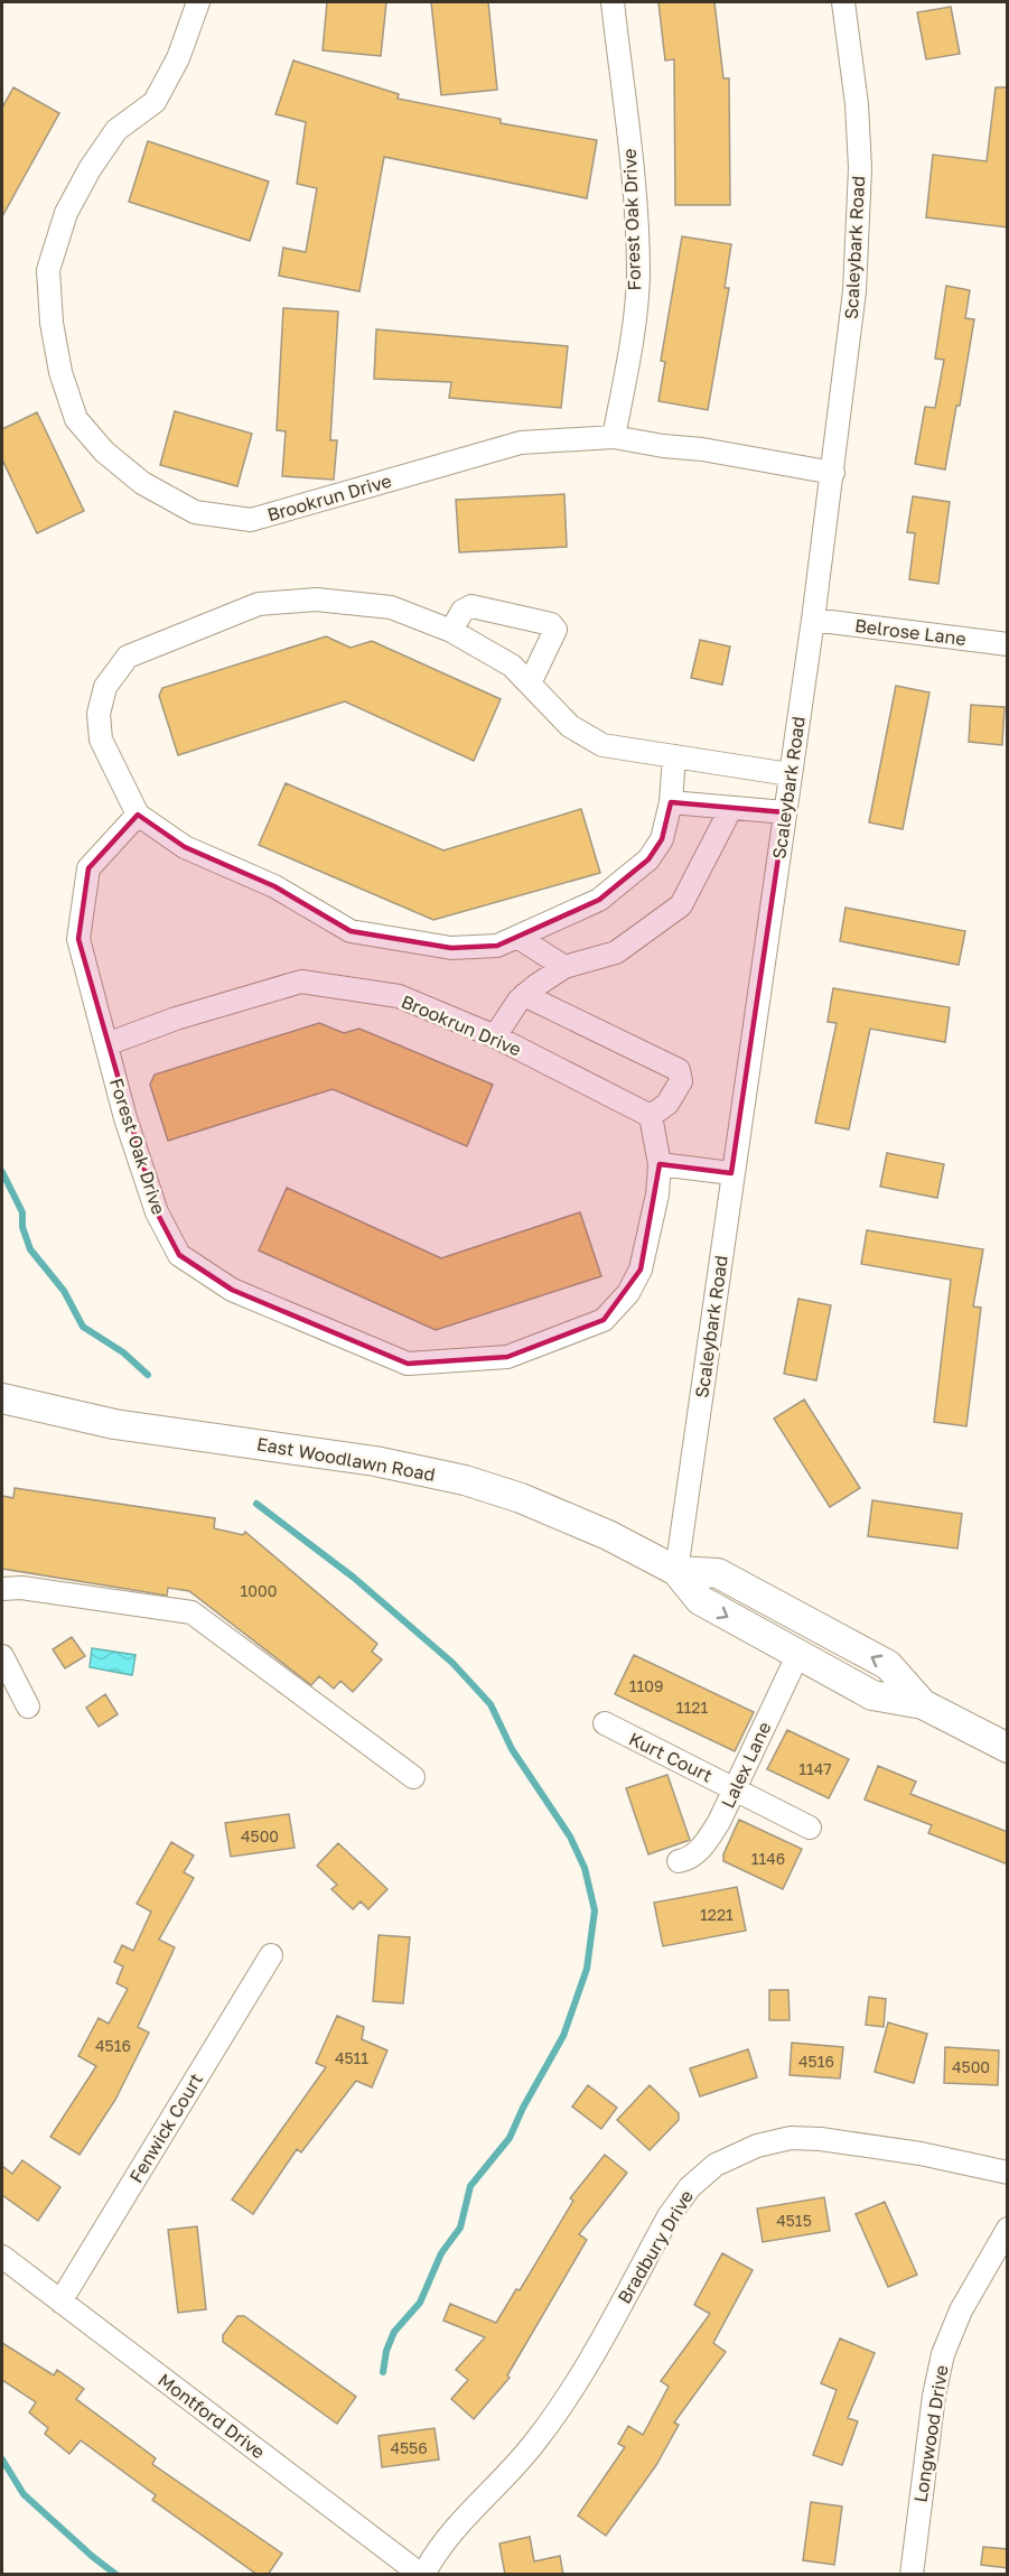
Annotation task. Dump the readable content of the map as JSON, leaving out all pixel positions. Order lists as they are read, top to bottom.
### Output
{
  "streets": {
    "main road": ["East Woodlawn Road"],
    "street": [
      "Forest Oak Drive",
      "Scaleybark Road",
      "Brookrun Drive",
      "Belrose Lane",
      "Kurt Court",
      "Lalex Lane",
      "Fenwick Court",
      "Bradbury Drive",
      "Montford Drive",
      "Longwood Drive"
    ]
  },
  "crossings": [
    ["Forest Oak Drive", "Brookrun Drive"],
    ["Scaleybark Road", "Brookrun Drive"],
    ["Scaleybark Road", "Belrose Lane"],
    ["Scaleybark Road", "East Woodlawn Road"],
    ["East Woodlawn Road", "Lalex Lane"],
    ["Kurt Court", "Lalex Lane"],
    ["Fenwick Court", "Montford Drive"],
    ["Bradbury Drive", "Montford Drive"]
  ],
  "house_numbers": [
    "1000",
    "1109",
    "1121",
    "1147",
    "4500",
    "1146",
    "1221",
    "4516",
    "4511",
    "4516",
    "4500",
    "4515",
    "4556"
  ]
}
